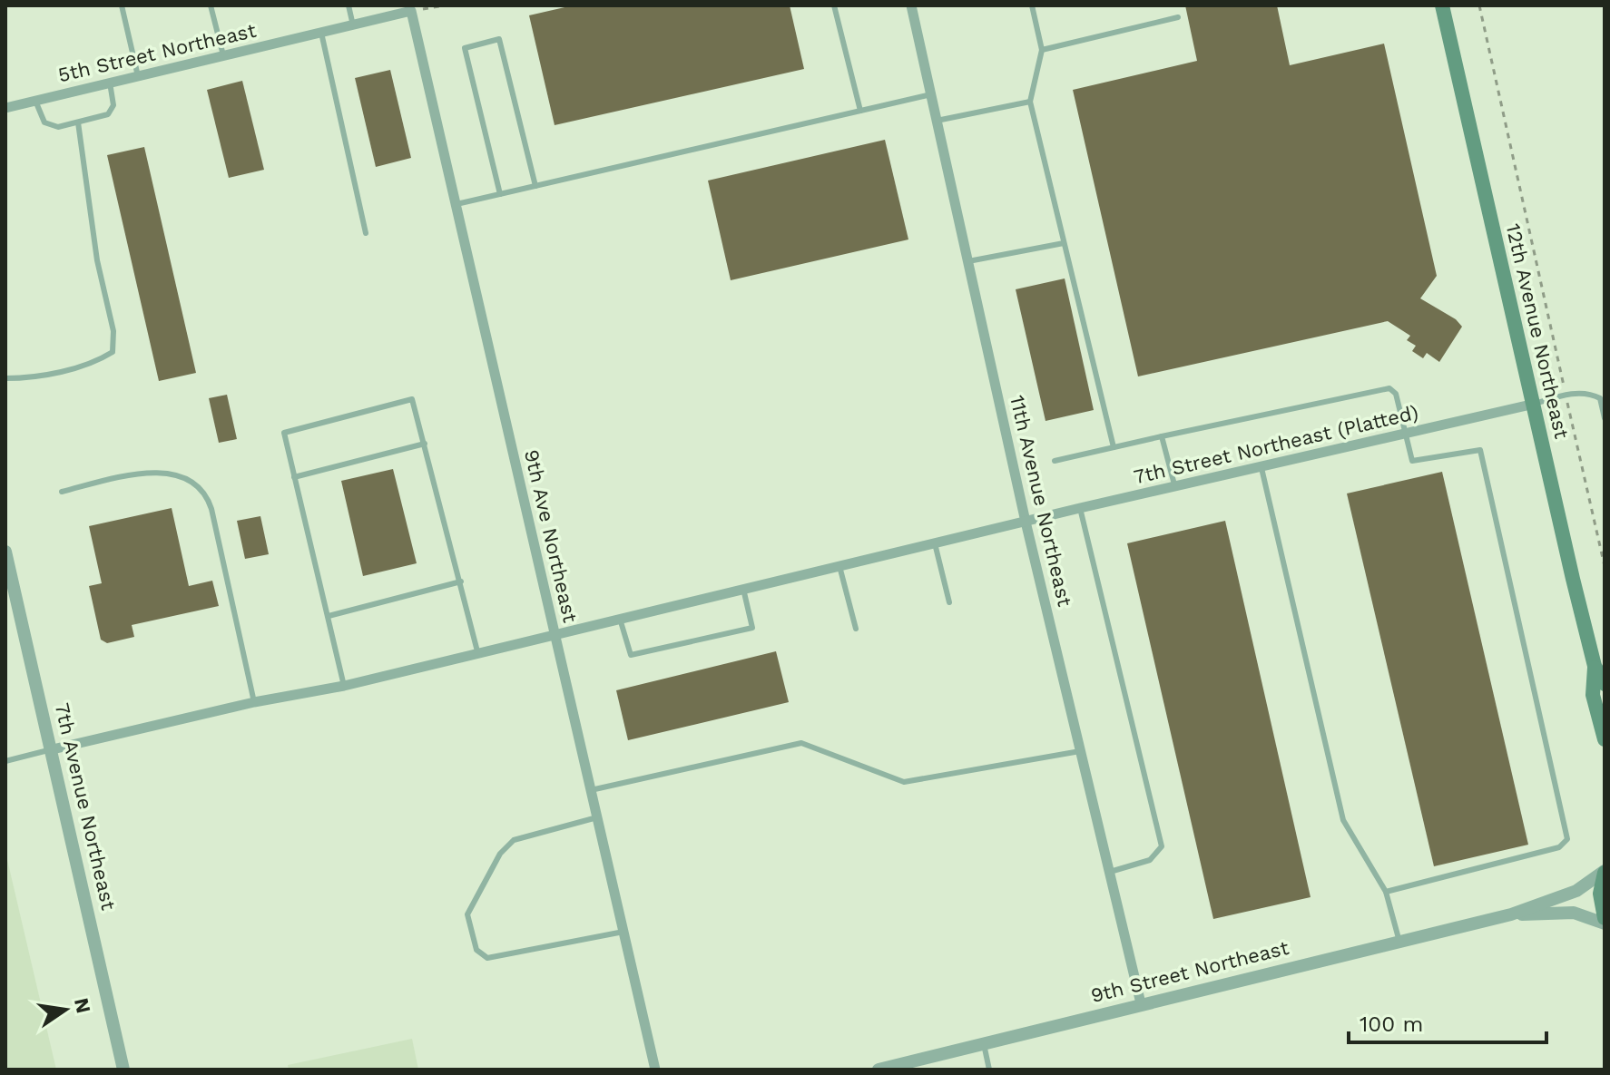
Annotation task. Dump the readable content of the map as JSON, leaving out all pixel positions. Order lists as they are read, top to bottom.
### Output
{
  "streets": {
    "main road": ["12th Avenue Northeast"],
    "street": [
      "5th Street Northeast",
      "7th Street Northeast (Platted)",
      "11th Avenue Northeast",
      "9th Ave Northeast",
      "7th Avenue Northeast",
      "9th Street Northeast"
    ]
  },
  "crossings": [
    ["5th Street Northeast", "9th Ave Northeast"],
    ["12th Avenue Northeast", "7th Street Northeast (Platted)"],
    ["7th Street Northeast (Platted)", "11th Avenue Northeast"],
    ["7th Street Northeast (Platted)", "9th Ave Northeast"],
    ["7th Street Northeast (Platted)", "7th Avenue Northeast"],
    ["11th Avenue Northeast", "9th Street Northeast"]
  ],
  "scale_bar": "100 m",
  "north": "right"
}
